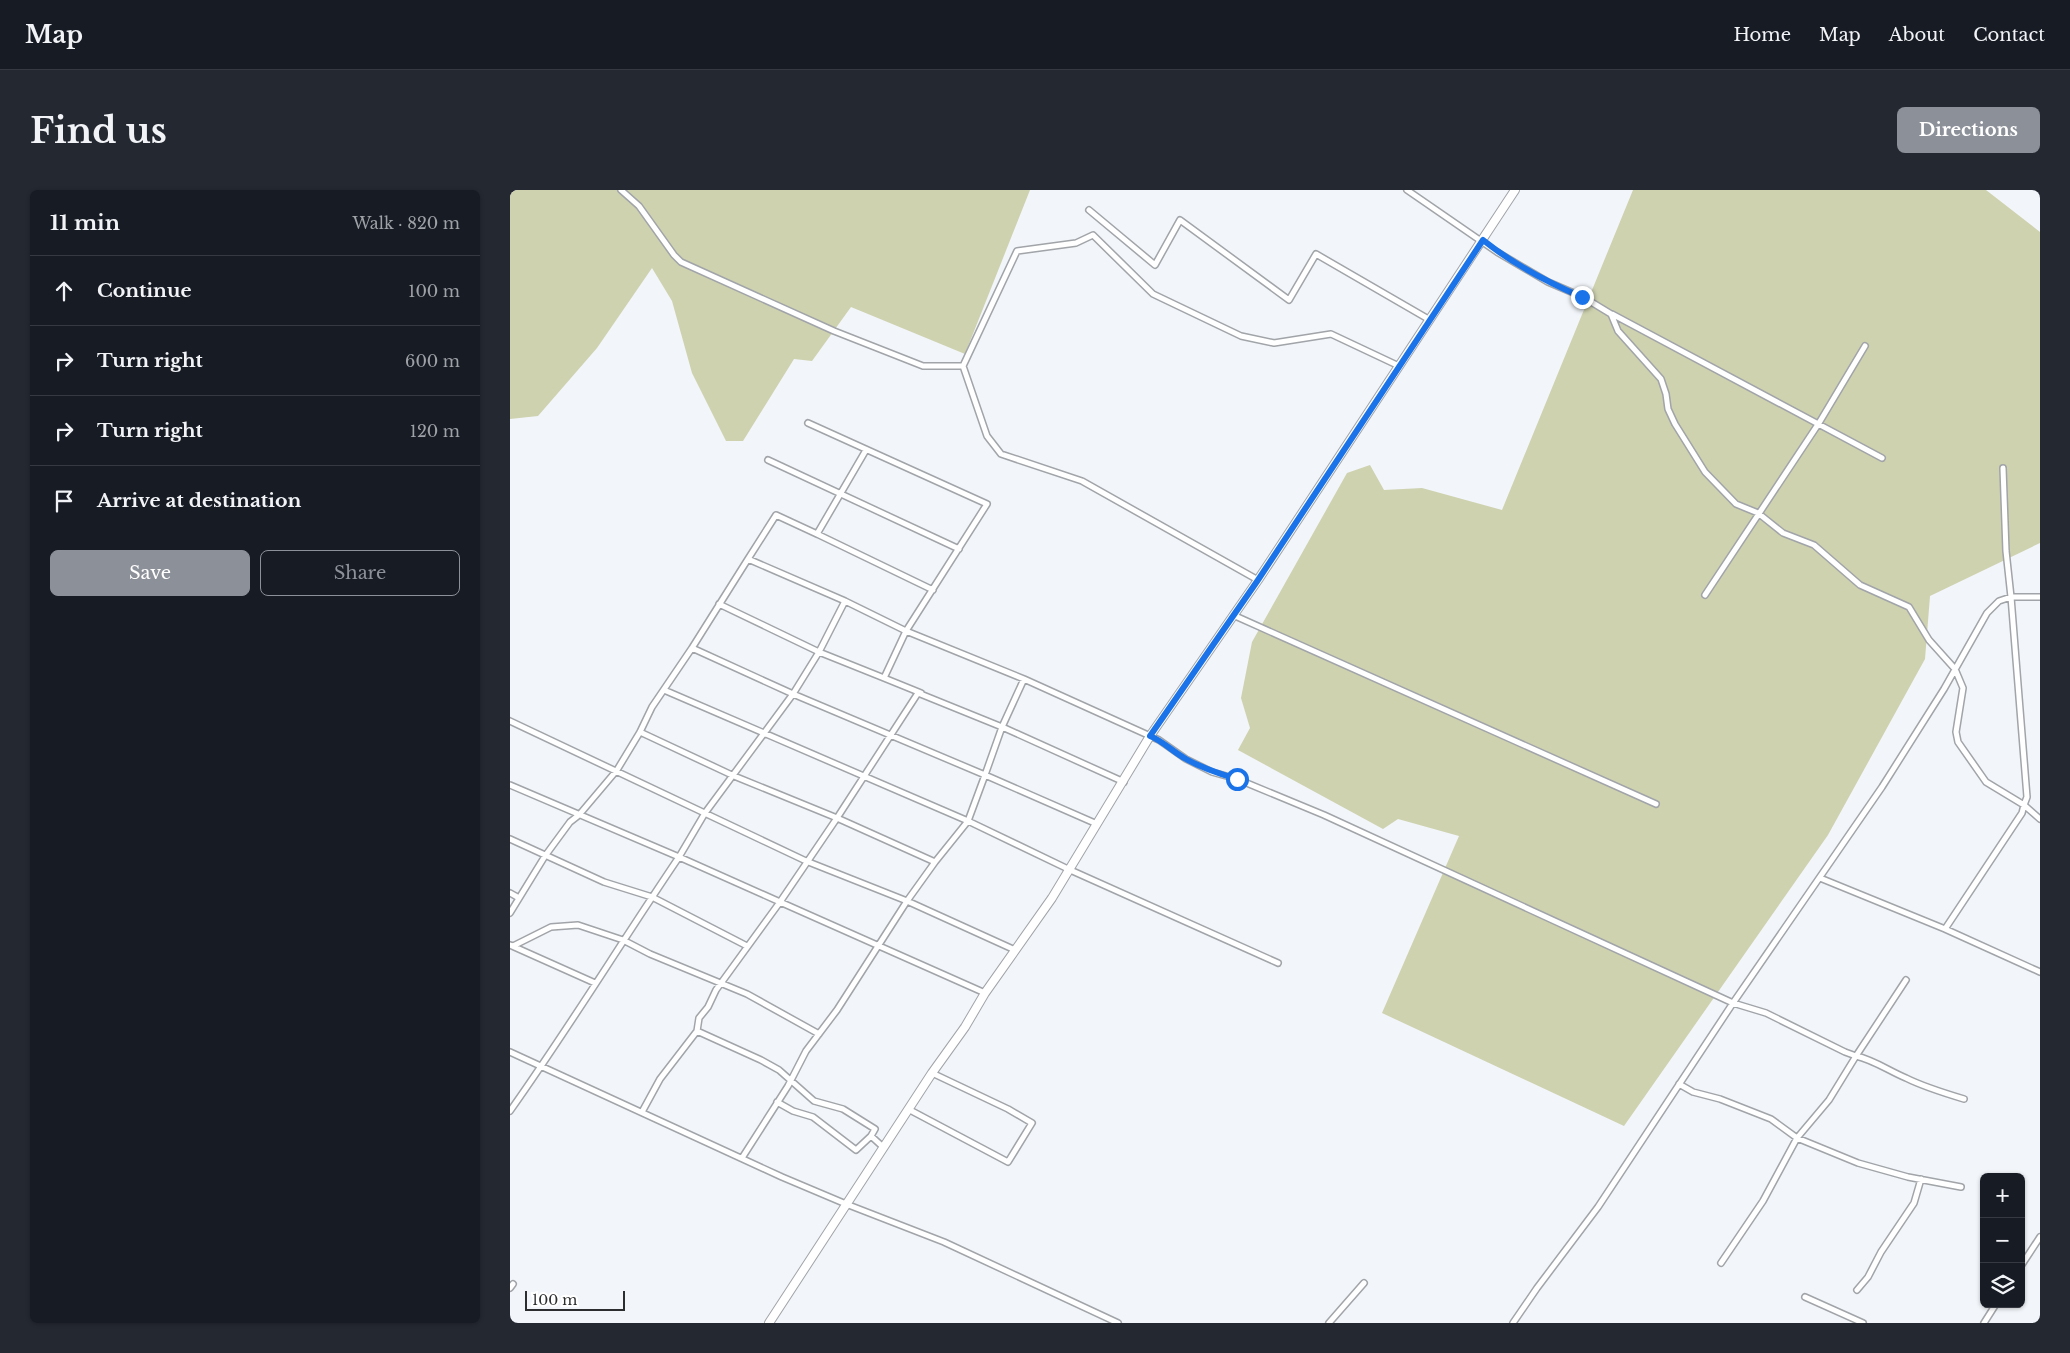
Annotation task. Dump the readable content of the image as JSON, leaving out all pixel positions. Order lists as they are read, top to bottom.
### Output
{
  "scale_bar": "100 m",
  "page": {
    "header": "Map",
    "nav": [
      "Home",
      "Map",
      "About",
      "Contact"
    ],
    "buttons": [
      "Directions",
      ["Save", "Share"]
    ],
    "title": "Find us",
    "heading": ["11 min", "Walk · 820 m"],
    "list": [
      ["Continue", "100 m"],
      ["Turn right", "600 m"],
      ["Turn right", "120 m"],
      "Arrive at destination"
    ],
    "map_buttons": ["+", "−"],
    "scale": "100 m"
  }
}
